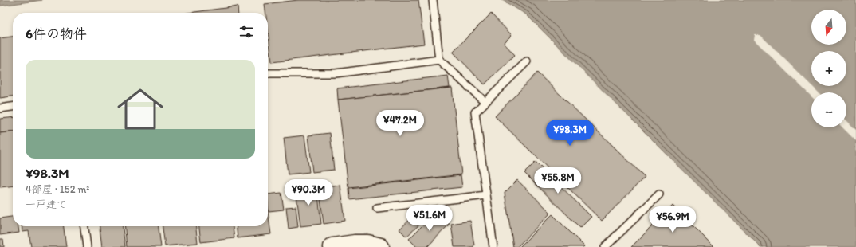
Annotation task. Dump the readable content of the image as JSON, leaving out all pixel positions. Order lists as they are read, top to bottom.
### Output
{
  "north": "bottom",
  "page": {
    "map_buttons": ["+", "−"],
    "heading": "6件の物件",
    "list": [
      {
        "name": "¥98.3M",
        "note": "4部屋 · 152 m² · 一戸建て"
      }
    ],
    "price": [
      "¥47.2M",
      "¥98.3M",
      "¥55.8M",
      "¥90.3M",
      "¥51.6M",
      "¥56.9M"
    ]
  }
}
